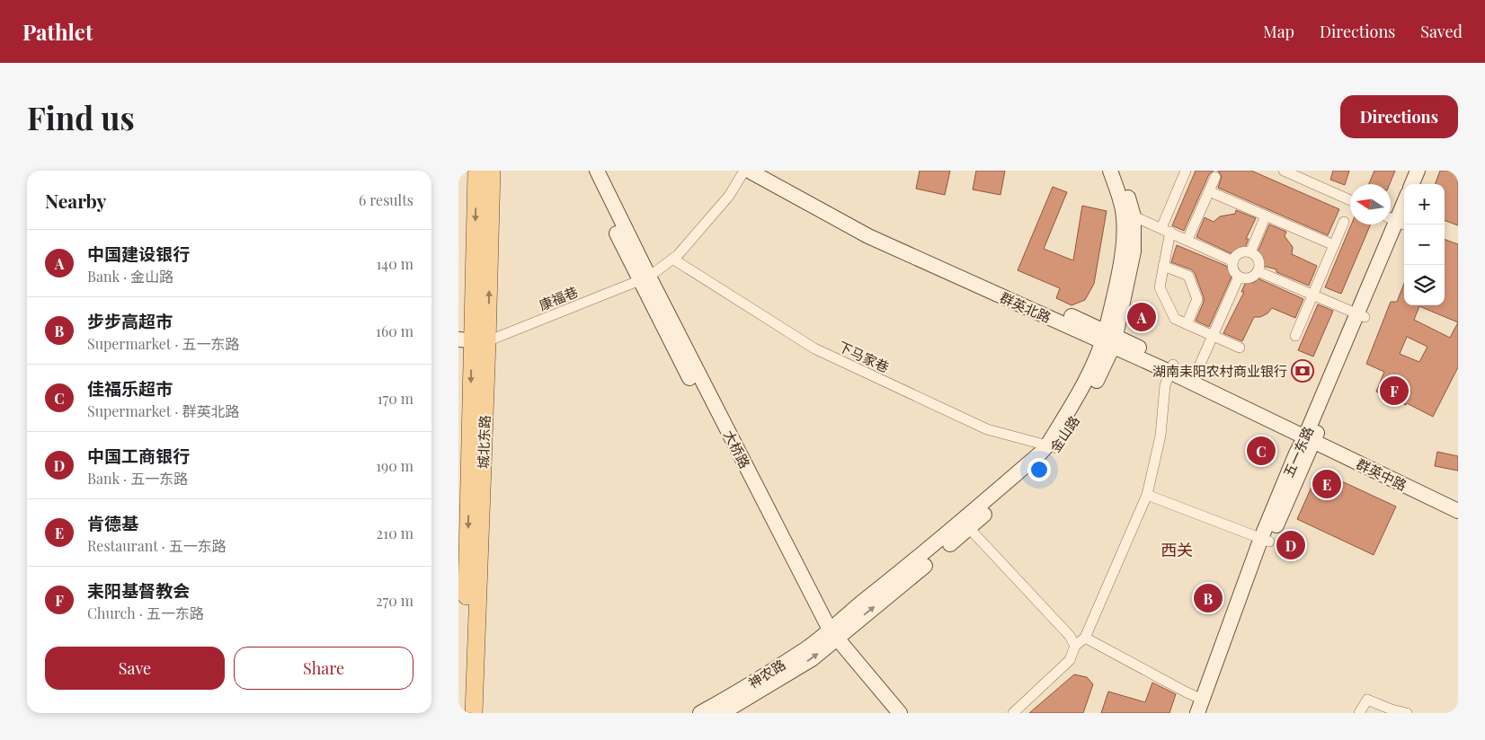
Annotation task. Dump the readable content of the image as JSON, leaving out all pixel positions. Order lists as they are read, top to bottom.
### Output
{
  "streets": {
    "main road": ["城北东路"],
    "street": [
      "康福巷",
      "群英北路",
      "下马家巷",
      "金山路",
      "大桥路",
      "五一东路",
      "群英中路",
      "神农路"
    ]
  },
  "crossings": [
    ["康福巷", "下马家巷"],
    ["康福巷", "城北东路"],
    ["康福巷", "大桥路"],
    ["群英北路", "金山路"],
    ["群英北路", "五一东路"],
    ["群英北路", "群英中路"],
    ["下马家巷", "金山路"],
    ["金山路", "大桥路"],
    ["金山路", "神农路"],
    ["大桥路", "神农路"],
    ["五一东路", "群英中路"]
  ],
  "districts": ["西关"],
  "places": {
    "bank": ["湖南耒阳农村商业银行"]
  },
  "north": "left",
  "page": {
    "header": "Pathlet",
    "nav": ["Map", "Directions", "Saved"],
    "buttons": [
      "Directions",
      ["Save", "Share"]
    ],
    "title": "Find us",
    "heading": ["Nearby", "6 results"],
    "map_buttons": ["+", "−"],
    "list": [
      {
        "mark": "A",
        "name": "中国建设银行",
        "note": "Bank · 金山路",
        "value": "140 m"
      },
      {
        "mark": "B",
        "name": "步步高超市",
        "note": "Supermarket · 五一东路",
        "value": "160 m"
      },
      {
        "mark": "C",
        "name": "佳福乐超市",
        "note": "Supermarket · 群英北路",
        "value": "170 m"
      },
      {
        "mark": "D",
        "name": "中国工商银行",
        "note": "Bank · 五一东路",
        "value": "190 m"
      },
      {
        "mark": "E",
        "name": "肯德基",
        "note": "Restaurant · 五一东路",
        "value": "210 m"
      },
      {
        "mark": "F",
        "name": "耒阳基督教会",
        "note": "Church · 五一东路",
        "value": "270 m"
      }
    ],
    "pins": [
      "A",
      "F",
      "C",
      "E",
      "D",
      "B"
    ]
  }
}
